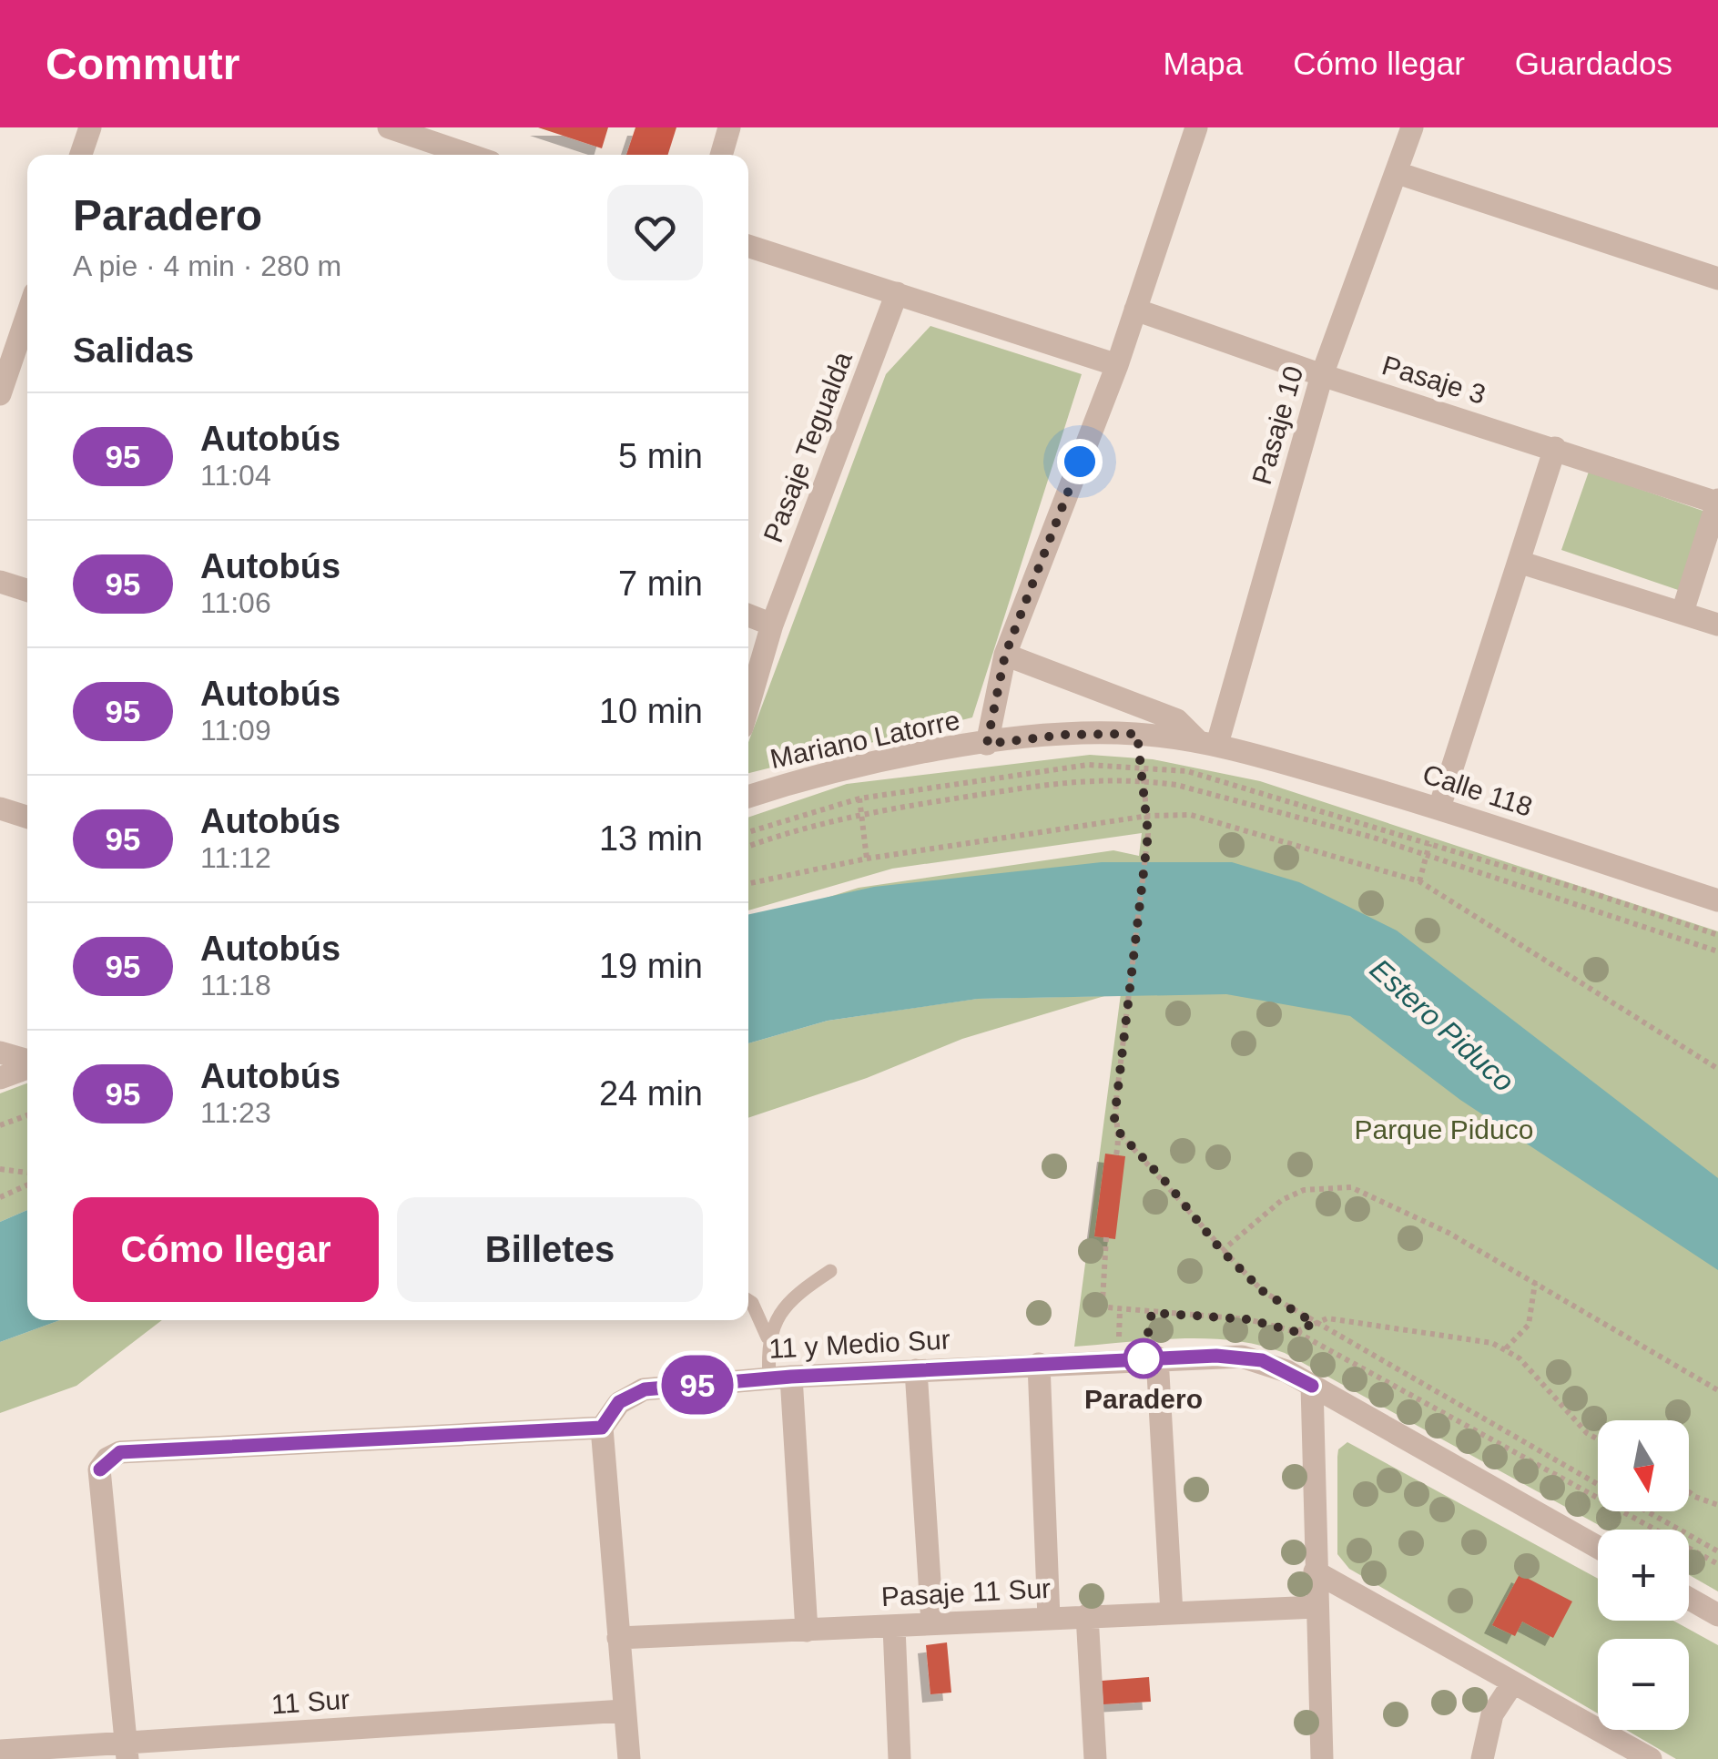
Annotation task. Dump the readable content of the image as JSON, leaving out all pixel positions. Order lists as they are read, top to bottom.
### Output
{
  "streets": {
    "street": [
      "Pasaje 3",
      "Pasaje 10",
      "Pasaje Tegualda",
      "Mariano Latorre",
      "Calle 118",
      "11 y Medio Sur",
      "Pasaje 11 Sur",
      "11 Sur"
    ]
  },
  "crossings": [
    ["Pasaje 3", "Pasaje 10"],
    ["Pasaje 10", "Mariano Latorre"],
    ["Pasaje 10", "Calle 118"],
    ["Mariano Latorre", "Calle 118"]
  ],
  "water": ["Estero Piduco"],
  "parks": ["Parque Piduco"],
  "places": ["Paradero"],
  "lines": ["bus line 95"],
  "north": "bottom",
  "page": {
    "header": "Commutr",
    "nav": ["Mapa", "Cómo llegar", "Guardados"],
    "on_map": "95",
    "heading": [
      ["Paradero", "A pie · 4 min · 280 m"],
      "Salidas"
    ],
    "list": [
      {
        "mark": "95",
        "name": "Autobús",
        "note": "11:04",
        "value": "5 min"
      },
      {
        "mark": "95",
        "name": "Autobús",
        "note": "11:06",
        "value": "7 min"
      },
      {
        "mark": "95",
        "name": "Autobús",
        "note": "11:09",
        "value": "10 min"
      },
      {
        "mark": "95",
        "name": "Autobús",
        "note": "11:12",
        "value": "13 min"
      },
      {
        "mark": "95",
        "name": "Autobús",
        "note": "11:18",
        "value": "19 min"
      },
      {
        "mark": "95",
        "name": "Autobús",
        "note": "11:23",
        "value": "24 min"
      }
    ],
    "buttons": ["Cómo llegar", "Billetes"],
    "map_buttons": ["+", "−"]
  }
}
